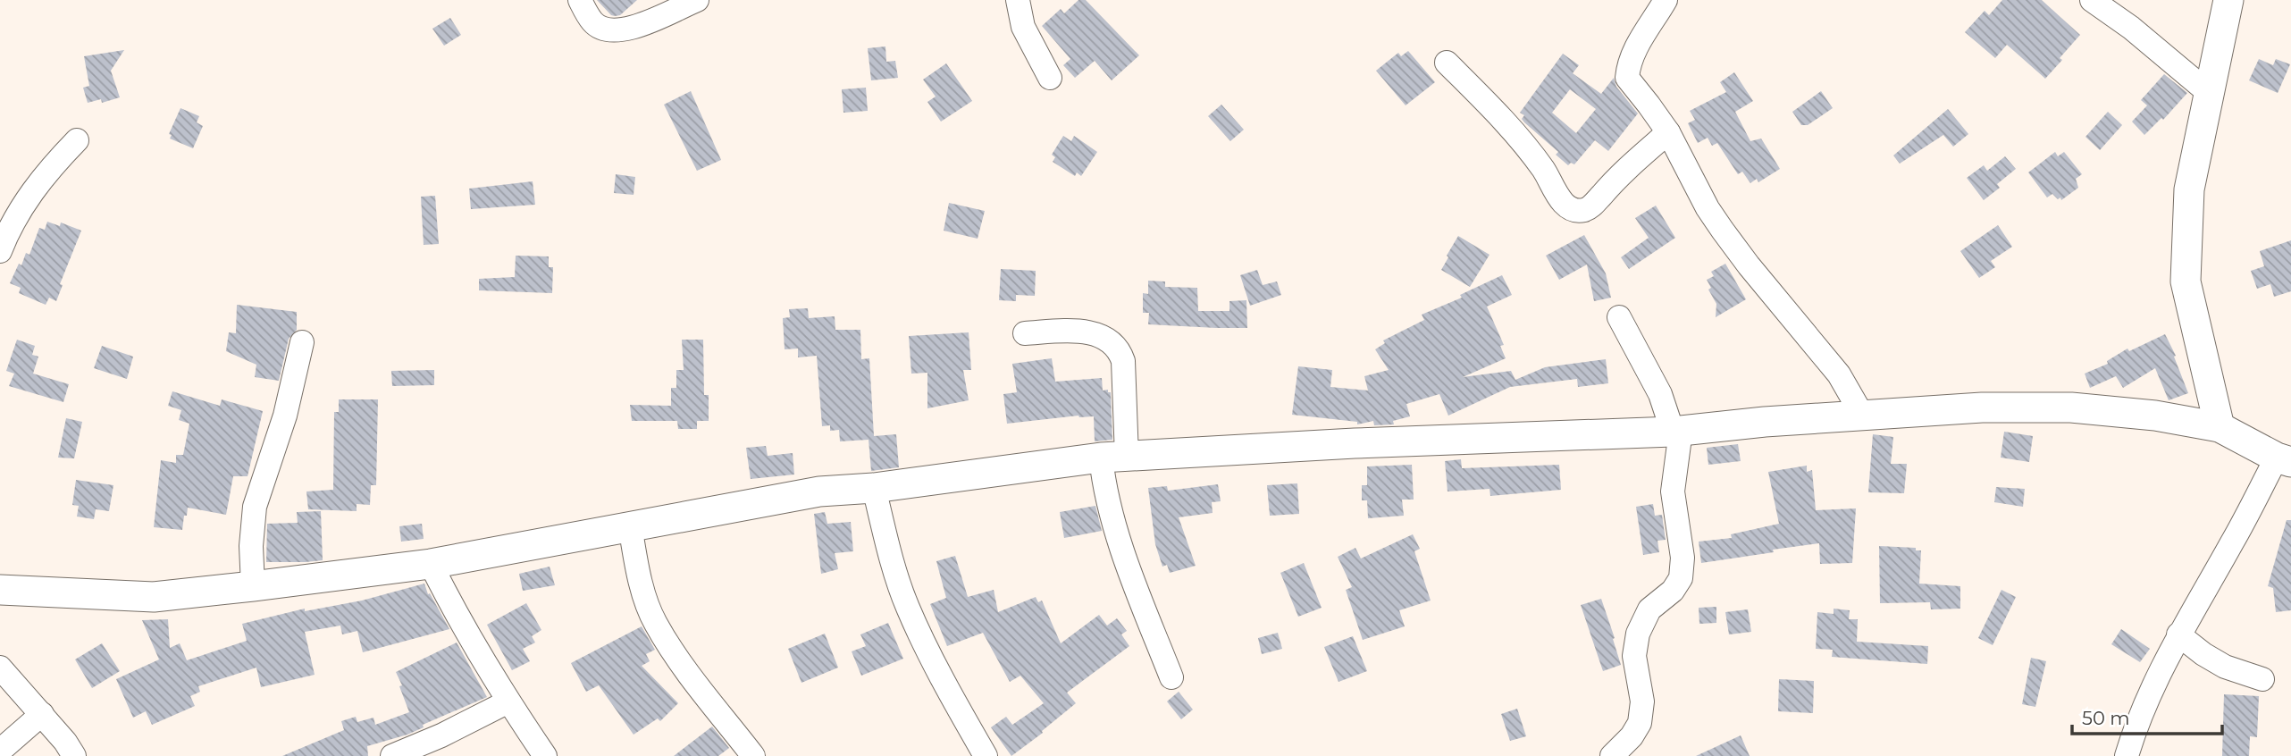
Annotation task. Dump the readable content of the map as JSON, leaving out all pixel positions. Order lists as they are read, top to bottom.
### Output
{
  "scale_bar": "50 m"
}
